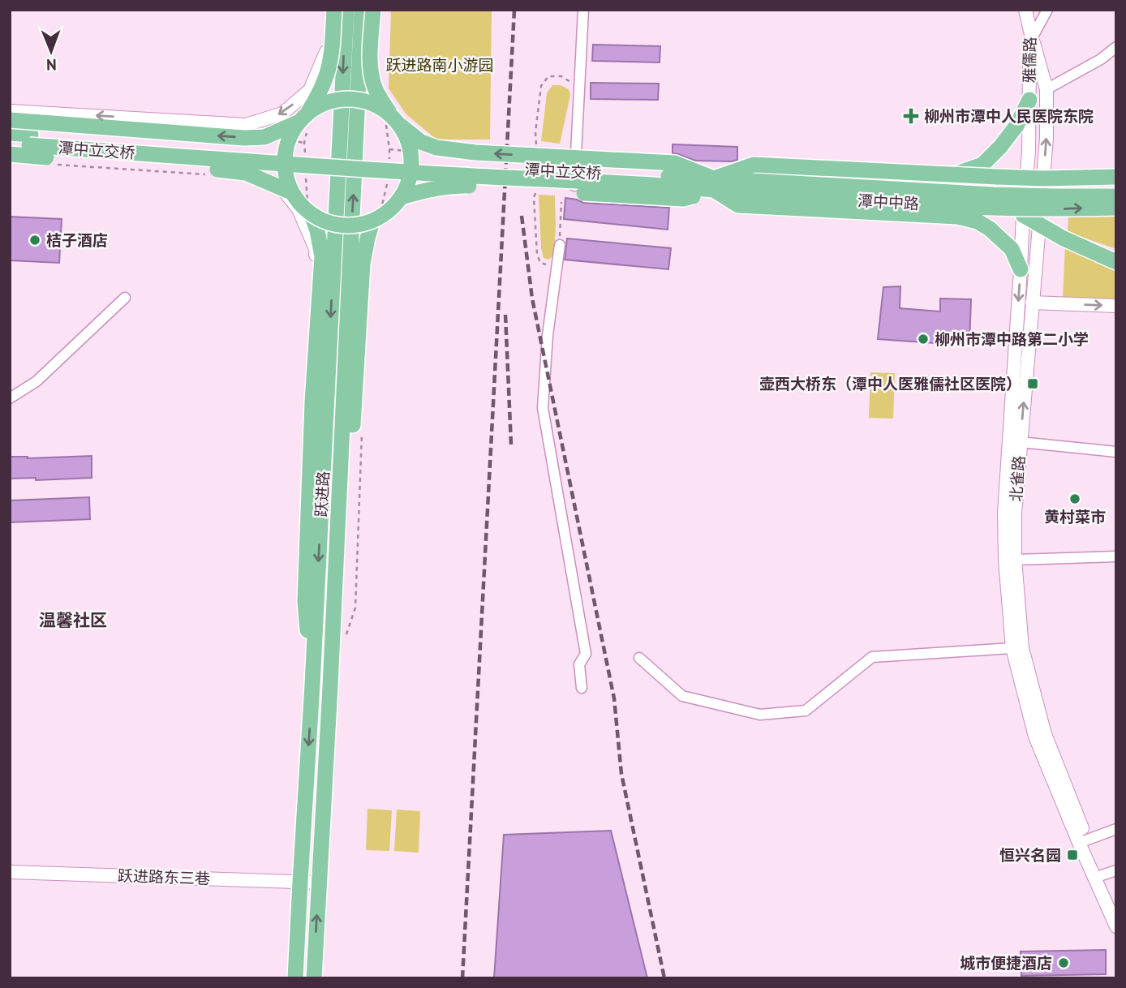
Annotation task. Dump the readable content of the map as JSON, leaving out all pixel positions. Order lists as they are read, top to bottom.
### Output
{
  "streets": {
    "main road": ["潭中立交桥", "潭中中路", "跃进路"],
    "street": ["雅儒路", "北雀路", "跃进路东三巷"]
  },
  "crossings": [
    ["雅儒路", "北雀路"],
    ["潭中立交桥", "潭中中路"],
    ["跃进路", "跃进路东三巷"]
  ],
  "districts": ["温馨社区"],
  "parks": ["跃进路南小游园"],
  "places": {
    "health": ["柳州市潭中人民医院东院"],
    "other": [
      "桔子酒店",
      "柳州市潭中路第二小学",
      "黄村菜市",
      "城市便捷酒店"
    ],
    "transit": ["壶西大桥东（潭中人医雅儒社区医院）", "恒兴名园"]
  },
  "north": "bottom"
}
